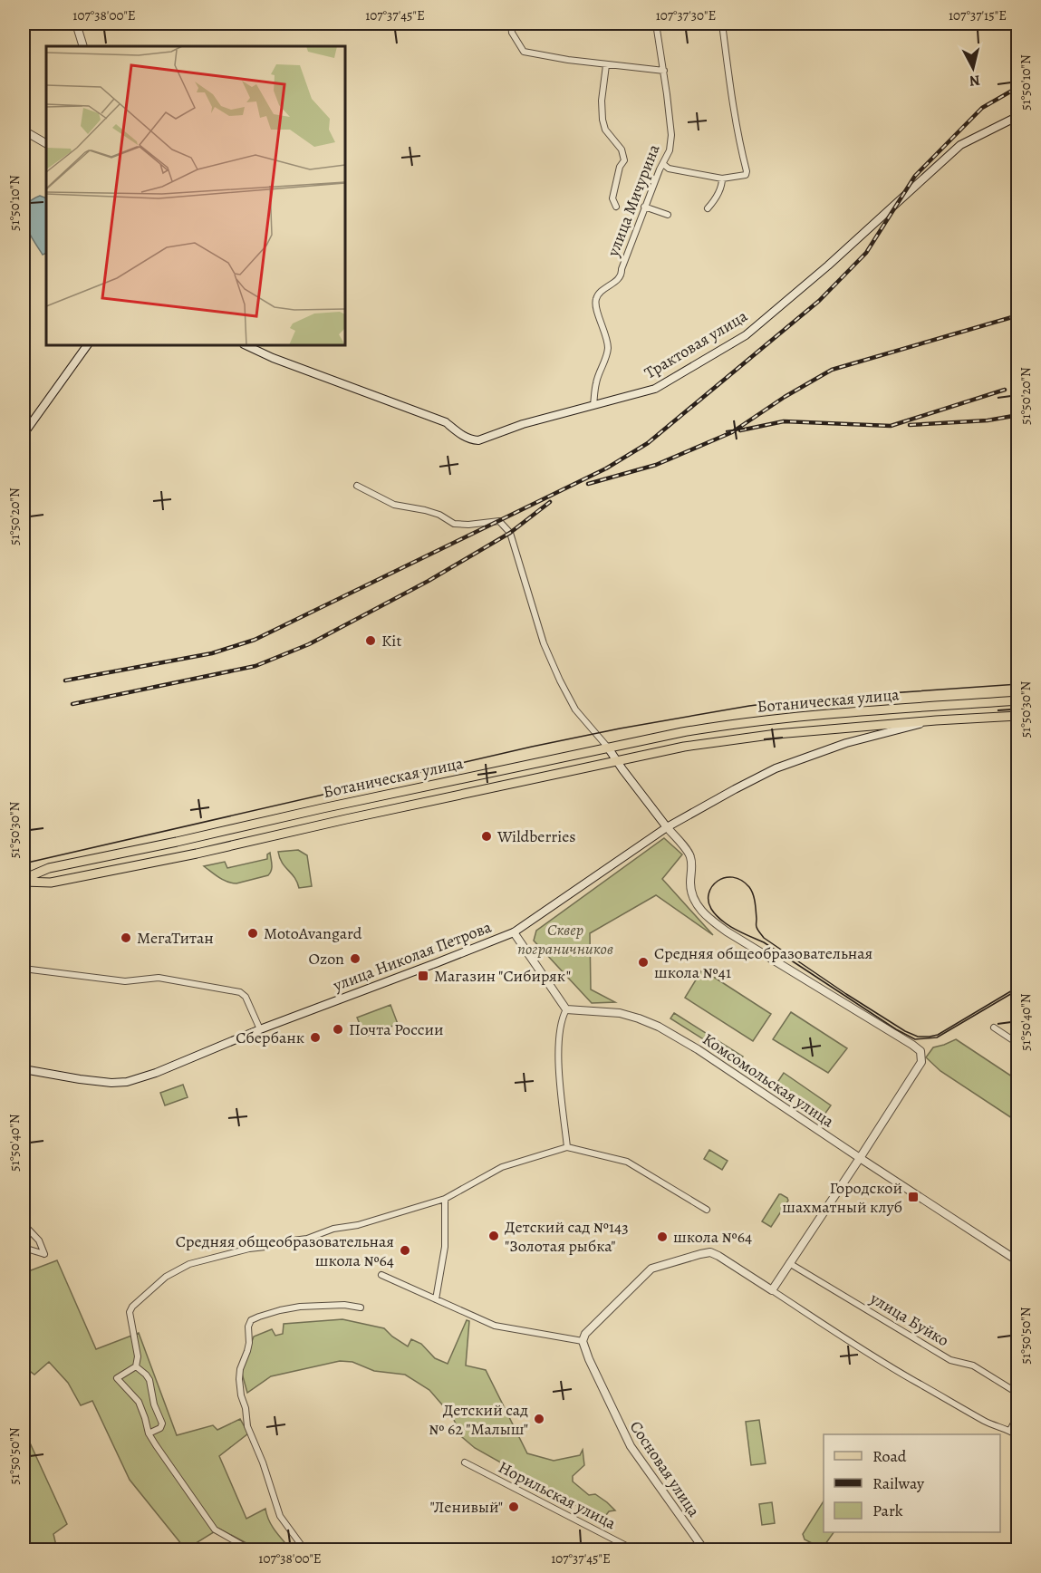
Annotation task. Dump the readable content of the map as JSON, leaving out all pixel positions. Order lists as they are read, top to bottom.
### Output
{
  "streets": {
    "main road": ["Трактовая улица", "Ботаническая улица", "улица Николая Петрова"],
    "street": [
      "улица Мичурина",
      "Комсомольская улица",
      "улица Буйко",
      "Сосновая улица",
      "Норильская улица"
    ]
  },
  "crossings": [
    ["улица Мичурина", "Трактовая улица"],
    ["Ботаническая улица", "улица Николая Петрова"]
  ],
  "parks": ["Сквер пограничников"],
  "places": {
    "other": [
      "Kit",
      "Wildberries",
      "MotoAvangard",
      "МегаТитан",
      "Ozon",
      "Средняя общеобразовательная школа №41",
      "Почта России",
      "Сбербанк",
      "Детский сад №143 \"Золотая рыбка\"",
      "школа №64",
      "Средняя общеобразовательная школа №64",
      "Детский сад № 62 \"Малыш\"",
      "\"Ленивый\""
    ],
    "transit": ["Магазин \"Сибиряк\"", "Городской шахматный клуб"]
  },
  "legend": ["Road", "Railway", "Park"],
  "north": "bottom",
  "coordinates": [
    "107°38'00\"E",
    "107°37'45\"E",
    "107°37'30\"E",
    "107°37'15\"E",
    "51°50'10\"N",
    "51°50'20\"N",
    "51°50'30\"N",
    "51°50'40\"N",
    "51°50'50\"N"
  ]
}
